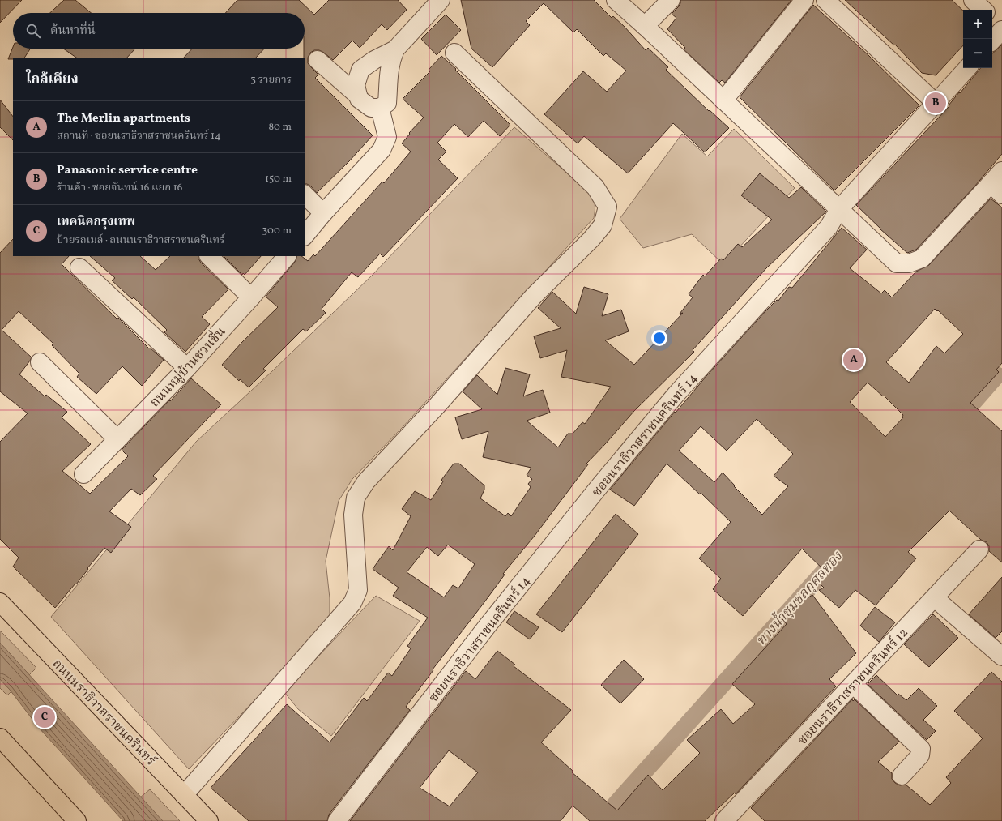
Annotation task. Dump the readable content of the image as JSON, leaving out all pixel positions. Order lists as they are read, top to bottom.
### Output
{
  "streets": {
    "main road": ["ถนนนราธิวาสราชนครินทร์"],
    "street": ["ถนนหมู่บ้านชวนชื่น", "ซอยนราธิวาสราชนครินทร์ 14", "ซอยนราธิวาสราชนครินทร์ 12"]
  },
  "water": ["ทางน้ำชุมชลกุศลทอง"],
  "page": {
    "map_buttons": ["+", "−"],
    "search": "ค้นหาที่นี่",
    "heading": ["ใกล้เคียง", "3 รายการ"],
    "pins": ["B", "A", "C"],
    "list": [
      {
        "mark": "A",
        "name": "The Merlin apartments",
        "note": "สถานที่ · ซอยนราธิวาสราชนครินทร์ 14",
        "value": "80 m"
      },
      {
        "mark": "B",
        "name": "Panasonic service centre",
        "note": "ร้านค้า · ซอยจันทน์ 16 แยก 16",
        "value": "150 m"
      },
      {
        "mark": "C",
        "name": "เทคนิคกรุงเทพ",
        "note": "ป้ายรถเมล์ · ถนนนราธิวาสราชนครินทร์",
        "value": "300 m"
      }
    ]
  }
}
